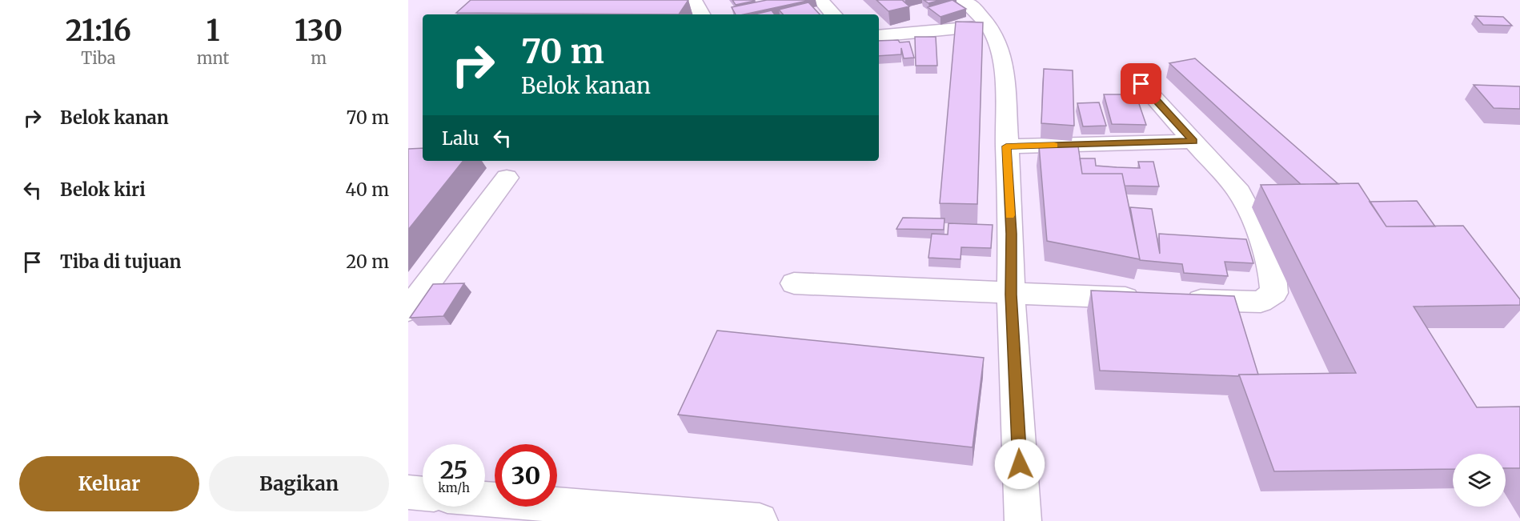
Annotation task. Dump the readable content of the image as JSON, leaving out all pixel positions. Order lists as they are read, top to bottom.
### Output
{
  "page": {
    "eta": [
      "21:16",
      "Tiba",
      "1",
      "mnt",
      "130",
      "m"
    ],
    "turn": ["70 m", "Belok kanan"],
    "list": [
      {
        "name": "Belok kanan",
        "value": "70 m"
      },
      {
        "name": "Belok kiri",
        "value": "40 m"
      },
      {
        "name": "Tiba di tujuan",
        "value": "20 m"
      }
    ],
    "then": "Lalu",
    "speed": "25 km/h",
    "limit": "30",
    "buttons": ["Keluar", "Bagikan"]
  }
}
